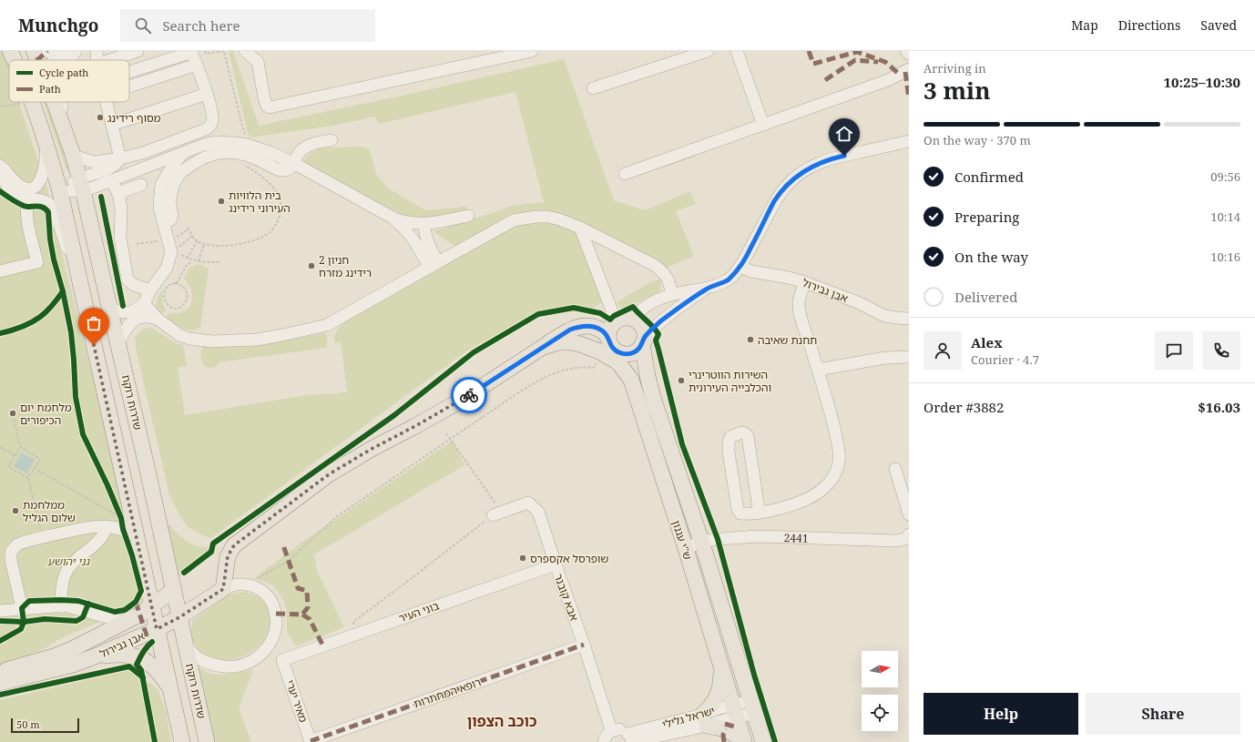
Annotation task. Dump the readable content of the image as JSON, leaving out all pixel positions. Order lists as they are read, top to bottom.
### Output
{
  "streets": {
    "main road": ["אבן גבירול", "שדרות רוקח", "ש''י עגנון"],
    "street": [
      "2441",
      "אבא קובנר",
      "בוני העיר",
      "רופא המחתרות",
      "מאיר יערי",
      "ישראל גלילי"
    ]
  },
  "crossings": [
    ["אבן גבירול", "שדרות רוקח"],
    ["2441", "ש''י עגנון"],
    ["ש''י עגנון", "ישראל גלילי"],
    ["אבא קובנר", "בוני העיר"],
    ["אבא קובנר", "רופא המחתרות"],
    ["בוני העיר", "מאיר יערי"],
    ["רופא המחתרות", "מאיר יערי"]
  ],
  "districts": ["כוכב הצפון"],
  "parks": ["גני יהושע"],
  "places": [
    "מסוף רידינג",
    "בית הלוויות העירוני רידינג",
    "2 חניון רידינג מזרח",
    "תחנת שאיבה",
    "השירות הווטרינרי והכלבייה העירונית",
    "מלחמת יום הכיפורים",
    "ממלחמת שלום הגליל",
    "שופרסל אקספרס"
  ],
  "legend": ["Cycle path", "Path"],
  "scale_bar": "50 m",
  "north": "right",
  "page": {
    "header": "Munchgo",
    "search": "Search here",
    "nav": ["Map", "Directions", "Saved"],
    "heading": ["3 min", "Arriving in", "10:25–10:30"],
    "panel": [
      "Alex",
      "Courier · 4.7",
      "Order #3882",
      "$16.03"
    ],
    "bar": "On the way · 370 m",
    "list": [
      ["Confirmed", "09:56"],
      ["Preparing", "10:14"],
      ["On the way", "10:16"],
      "Delivered"
    ],
    "buttons": ["Help", "Share"],
    "scale": "50 m"
  }
}
